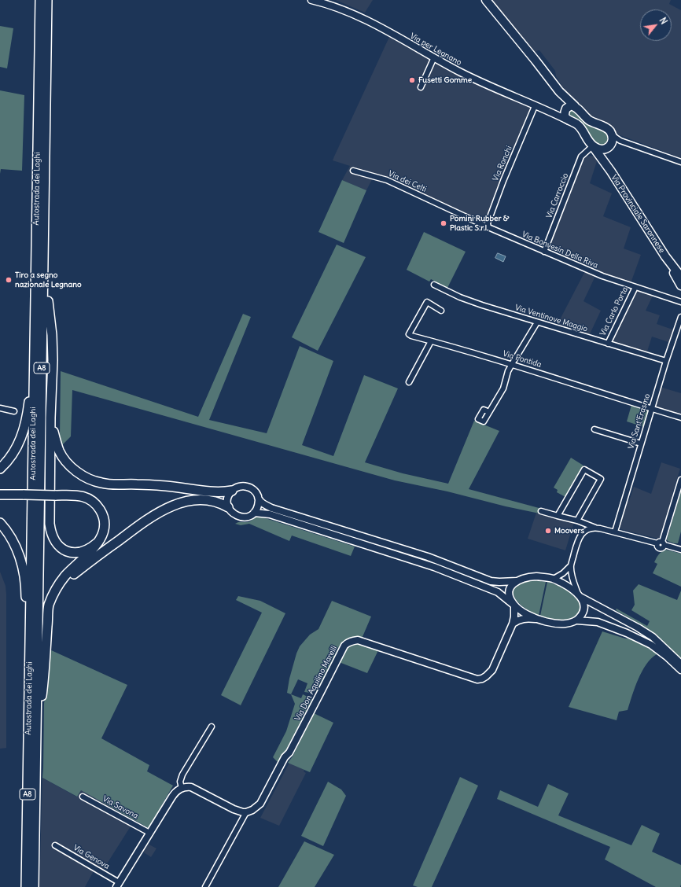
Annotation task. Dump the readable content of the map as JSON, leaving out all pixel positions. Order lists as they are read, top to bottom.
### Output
{
  "streets": {
    "highway": ["Autostrada dei Laghi", "A8"],
    "main road": ["Via Provinciale Saronnese"],
    "street": [
      "Via per Legnano",
      "Via Ronchi",
      "Via dei Celti",
      "Via Carroccio",
      "Via Bonvesin Della Riva",
      "Via Carlo Porta",
      "Via Ventinove Maggio",
      "Via Pontida",
      "Via Sant'Erasmo",
      "Via Don Aquilino Marelli",
      "Via Savona",
      "Via Genova"
    ]
  },
  "crossings": [
    ["Via per Legnano", "Via Ronchi"],
    ["Via per Legnano", "Via Provinciale Saronnese"],
    ["Via Ronchi", "Via Bonvesin Della Riva"],
    ["Via dei Celti", "Via Bonvesin Della Riva"],
    ["Via Carroccio", "Via Provinciale Saronnese"],
    ["Via Carroccio", "Via Bonvesin Della Riva"],
    ["Via Bonvesin Della Riva", "Via Carlo Porta"],
    ["Via Carlo Porta", "Via Ventinove Maggio"],
    ["Via Ventinove Maggio", "Via Sant'Erasmo"],
    ["Via Pontida", "Via Sant'Erasmo"]
  ],
  "places": [
    "Fusetti Gomme",
    "Pomini Rubber & Plastic S.r.l.",
    "Tiro a segno nazionale Legnano",
    "Moovers"
  ],
  "north": "top right"
}
